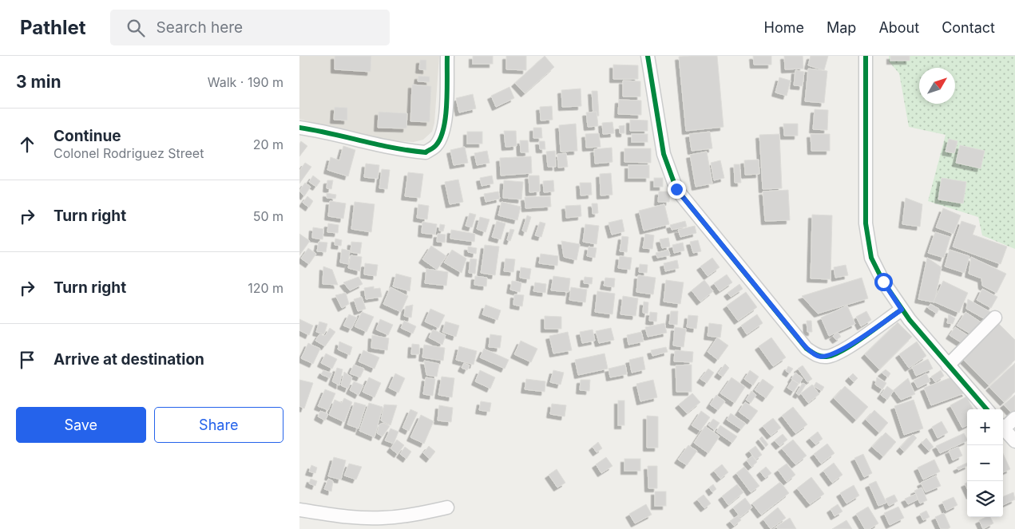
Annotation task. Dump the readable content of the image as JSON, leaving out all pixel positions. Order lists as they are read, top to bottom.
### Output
{
  "north": "top right",
  "page": {
    "header": "Pathlet",
    "search": "Search here",
    "nav": [
      "Home",
      "Map",
      "About",
      "Contact"
    ],
    "heading": ["3 min", "Walk · 190 m"],
    "list": [
      ["Continue", "Colonel Rodriguez Street", "20 m"],
      ["Turn right", "50 m"],
      ["Turn right", "120 m"],
      "Arrive at destination"
    ],
    "buttons": ["Save", "Share"],
    "map_buttons": ["+", "−"]
  }
}
